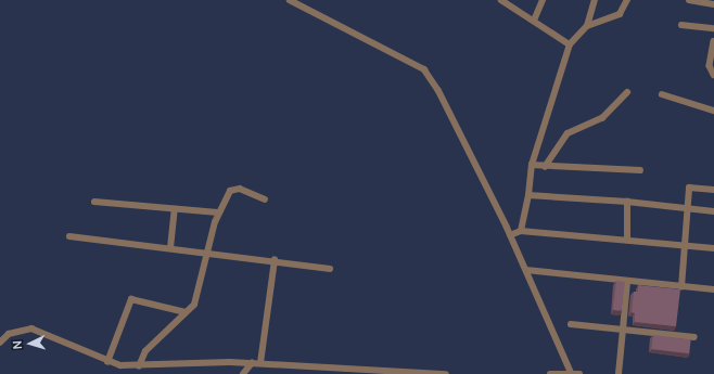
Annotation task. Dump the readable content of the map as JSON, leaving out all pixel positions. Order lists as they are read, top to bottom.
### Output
{
  "north": "left"
}
